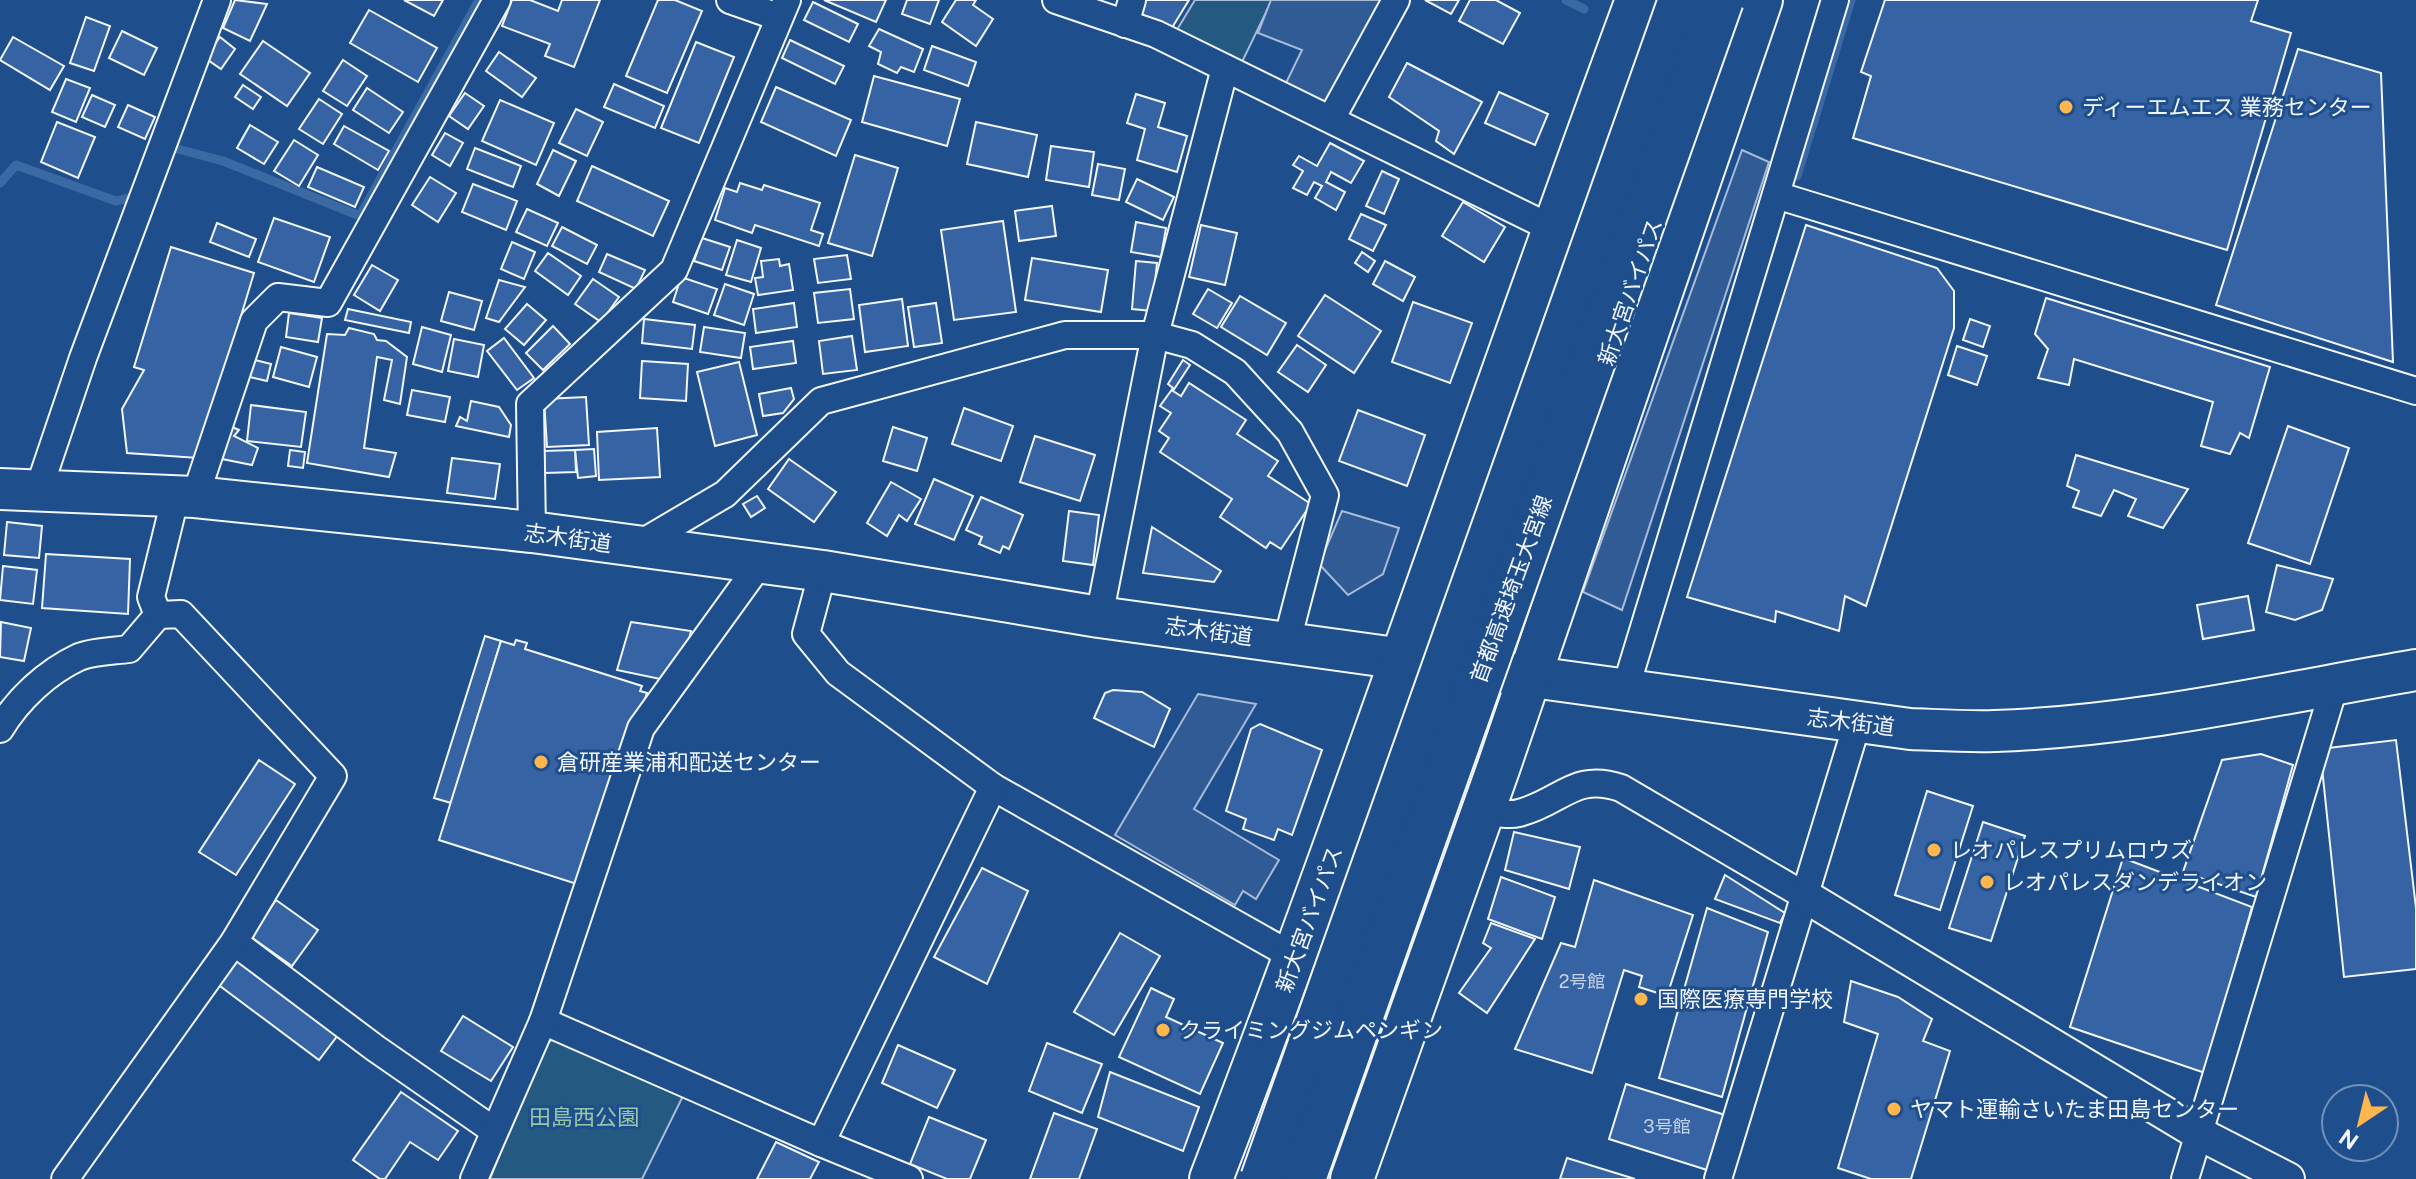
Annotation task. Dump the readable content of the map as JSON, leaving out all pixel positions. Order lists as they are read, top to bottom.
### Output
{
  "streets": {
    "highway": ["新大宮バイパス", "首都高速埼玉大宮線"],
    "main road": ["志木街道"]
  },
  "crossings": [
    ["新大宮バイパス", "志木街道"]
  ],
  "parks": ["田島西公園"],
  "places": [
    "ディーエムエス 業務センター",
    "倉研産業浦和配送センター",
    "レオパレスプリムロウズ",
    "レオパレスダンデライオン",
    "国際医療専門学校",
    "クライミングジムペンギン",
    "ヤマト運輸さいたま田島センター"
  ],
  "house_numbers": ["2号館", "3号館"],
  "north": "bottom left"
}
